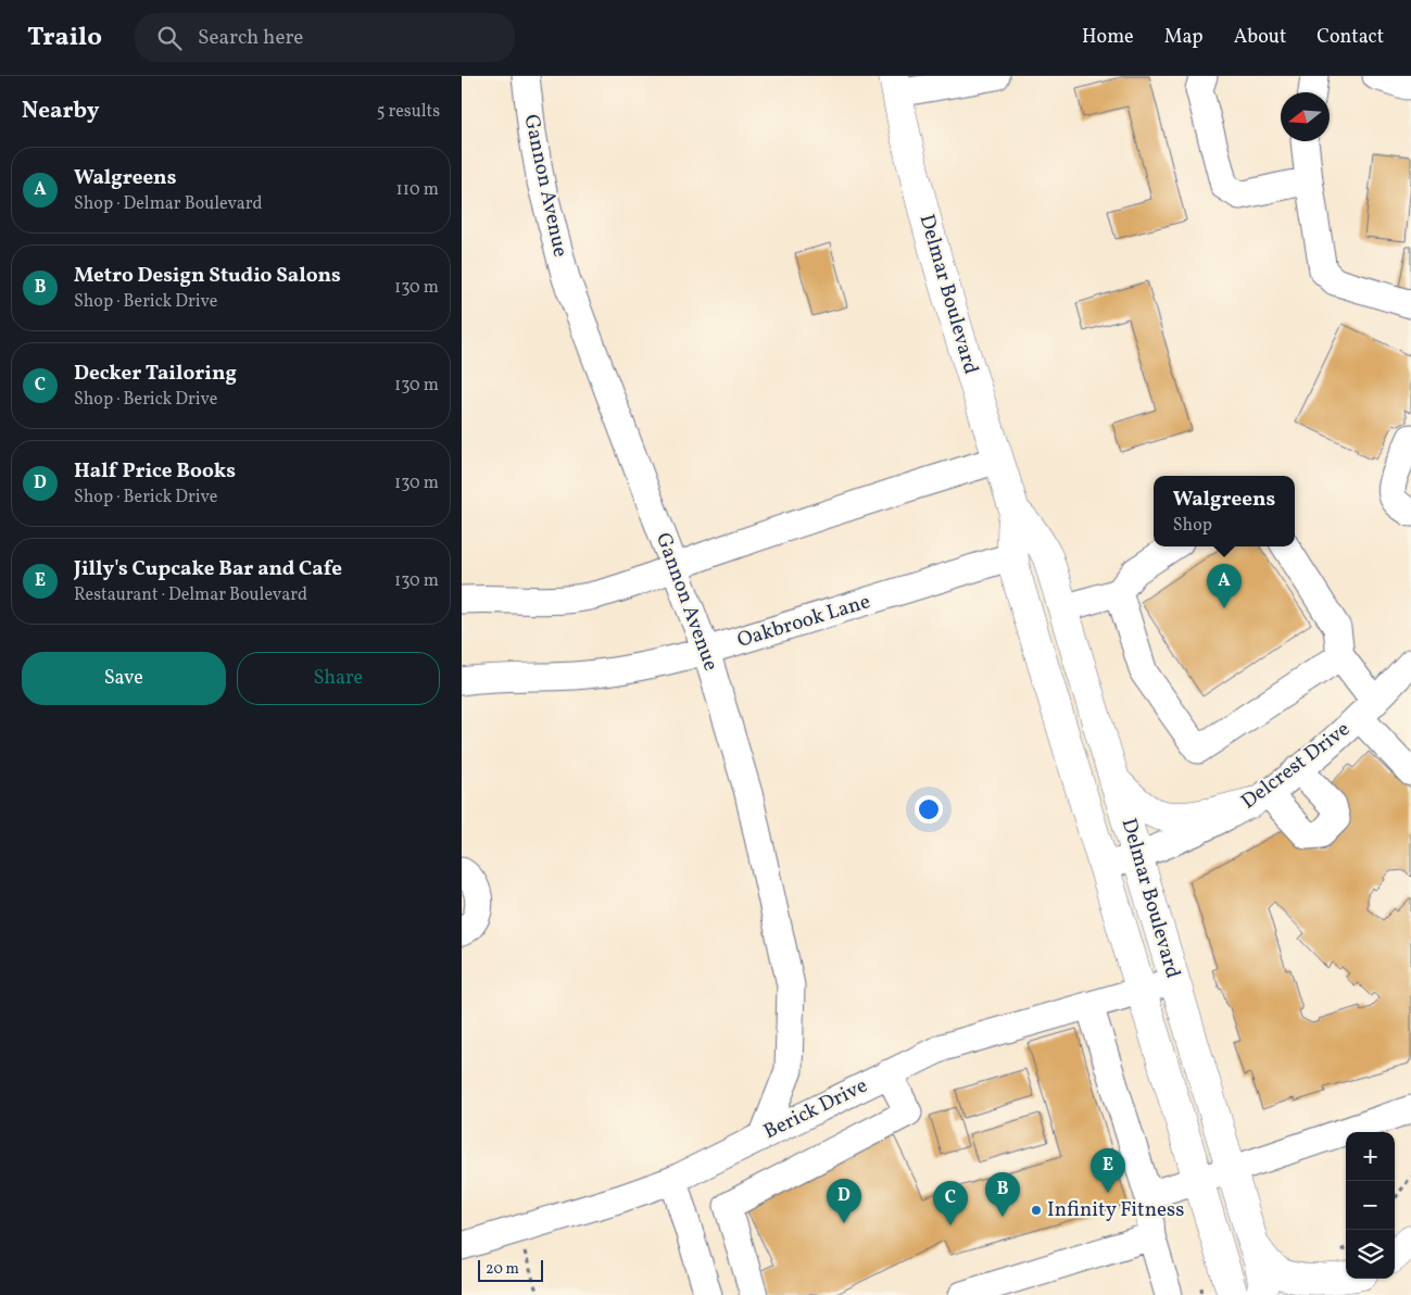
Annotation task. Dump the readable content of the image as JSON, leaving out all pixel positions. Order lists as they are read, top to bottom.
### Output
{
  "streets": {
    "main road": ["Delmar Boulevard"],
    "street": [
      "Gannon Avenue",
      "Oakbrook Lane",
      "Delcrest Drive",
      "Berick Drive"
    ]
  },
  "crossings": [
    ["Gannon Avenue", "Oakbrook Lane"],
    ["Gannon Avenue", "Berick Drive"],
    ["Delmar Boulevard", "Oakbrook Lane"],
    ["Delmar Boulevard", "Delcrest Drive"],
    ["Delmar Boulevard", "Berick Drive"]
  ],
  "places": ["Infinity Fitness"],
  "scale_bar": "20 m",
  "north": "left",
  "page": {
    "header": "Trailo",
    "search": "Search here",
    "nav": [
      "Home",
      "Map",
      "About",
      "Contact"
    ],
    "heading": ["Nearby", "5 results"],
    "list": [
      {
        "mark": "A",
        "name": "Walgreens",
        "note": "Shop · Delmar Boulevard",
        "value": "110 m"
      },
      {
        "mark": "B",
        "name": "Metro Design Studio Salons",
        "note": "Shop · Berick Drive",
        "value": "130 m"
      },
      {
        "mark": "C",
        "name": "Decker Tailoring",
        "note": "Shop · Berick Drive",
        "value": "130 m"
      },
      {
        "mark": "D",
        "name": "Half Price Books",
        "note": "Shop · Berick Drive",
        "value": "130 m"
      },
      {
        "mark": "E",
        "name": "Jilly's Cupcake Bar and Cafe",
        "note": "Restaurant · Delmar Boulevard",
        "value": "130 m"
      }
    ],
    "popup": ["Walgreens", "Shop"],
    "pins": [
      "A",
      "E",
      "B",
      "D",
      "C"
    ],
    "buttons": ["Save", "Share"],
    "map_buttons": ["+", "−"],
    "scale": "20 m"
  }
}
